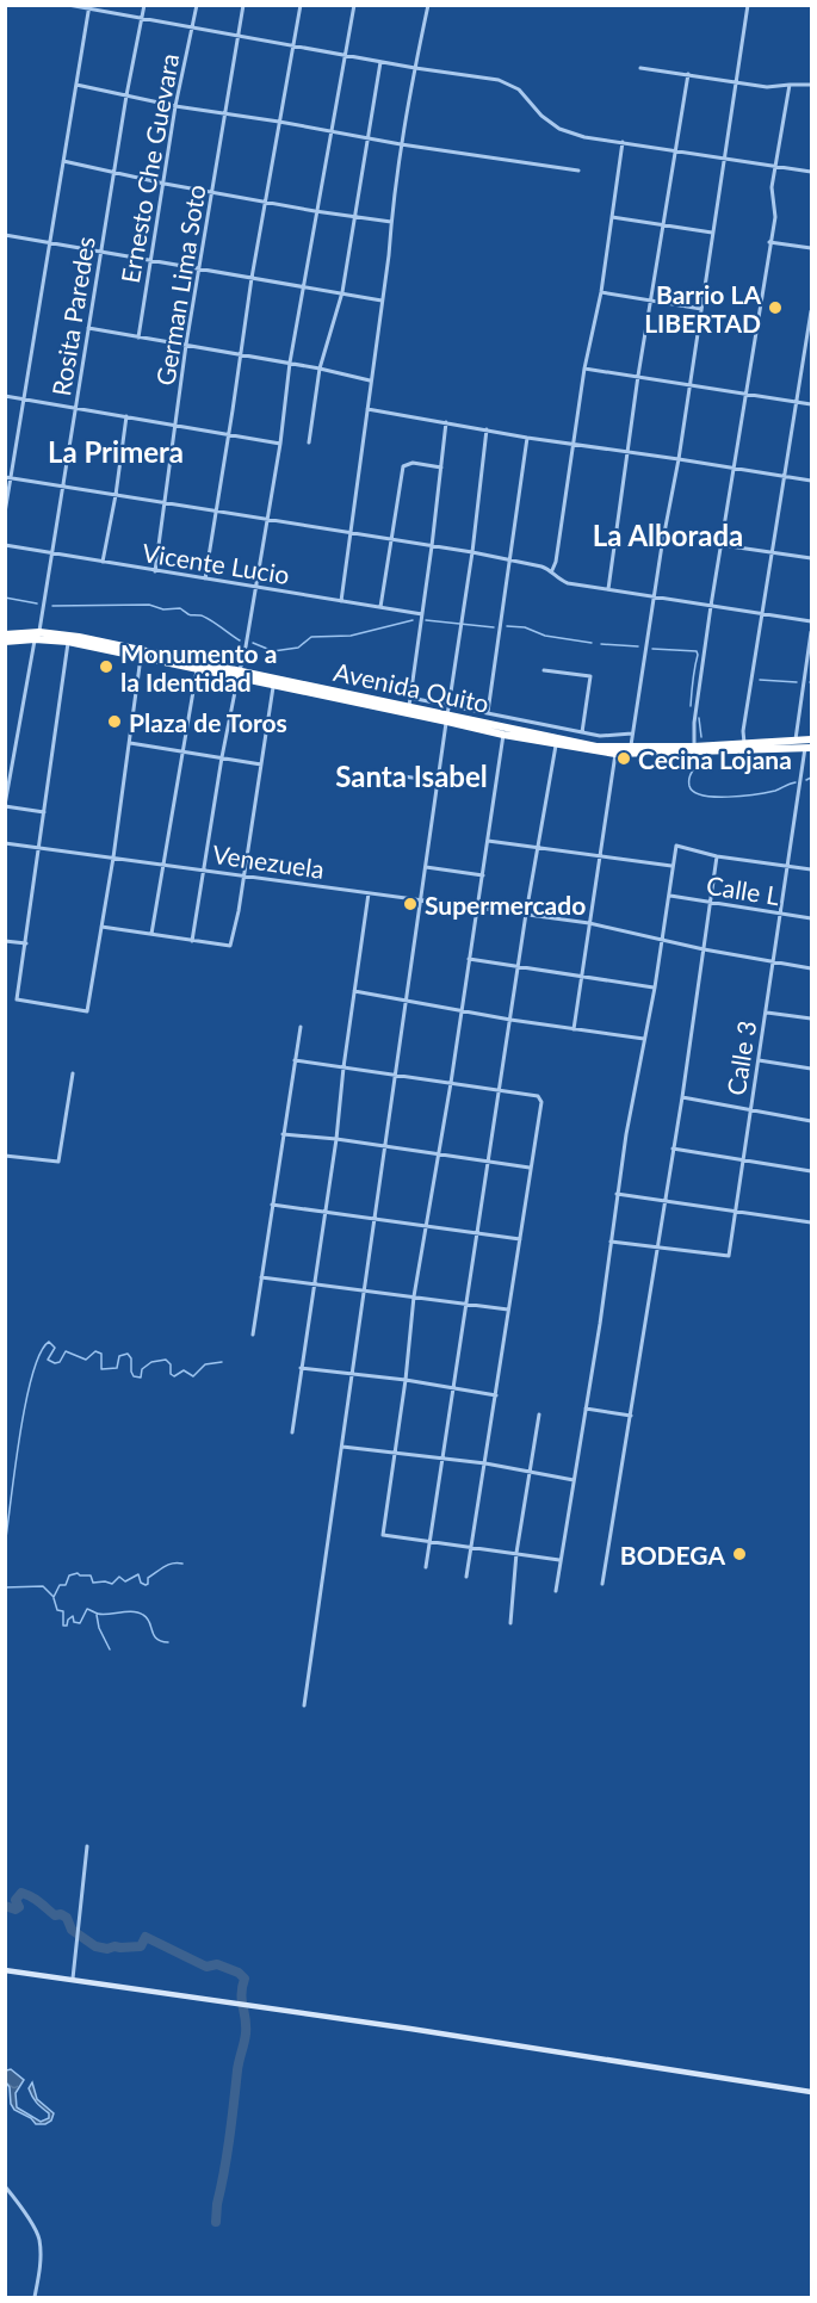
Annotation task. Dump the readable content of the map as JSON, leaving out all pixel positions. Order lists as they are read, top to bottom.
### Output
{
  "streets": {
    "highway": ["Avenida Quito"],
    "street": [
      "Ernesto Che Guevara",
      "German Lima Soto",
      "Rosita Paredes",
      "Vicente Lucio",
      "Venezuela",
      "Calle L",
      "Calle 3"
    ]
  },
  "crossings": [
    ["German Lima Soto", "Vicente Lucio"],
    ["Rosita Paredes", "Vicente Lucio"],
    ["Rosita Paredes", "Avenida Quito"],
    ["Avenida Quito", "Calle 3"],
    ["Calle L", "Calle 3"]
  ],
  "districts": ["La Primera", "La Alborada", "Santa Isabel"],
  "places": [
    "Barrio LA LIBERTAD",
    "Monumento a la Identidad",
    "Plaza de Toros",
    "Cecina Lojana",
    "Supermercado",
    "BODEGA"
  ]
}
